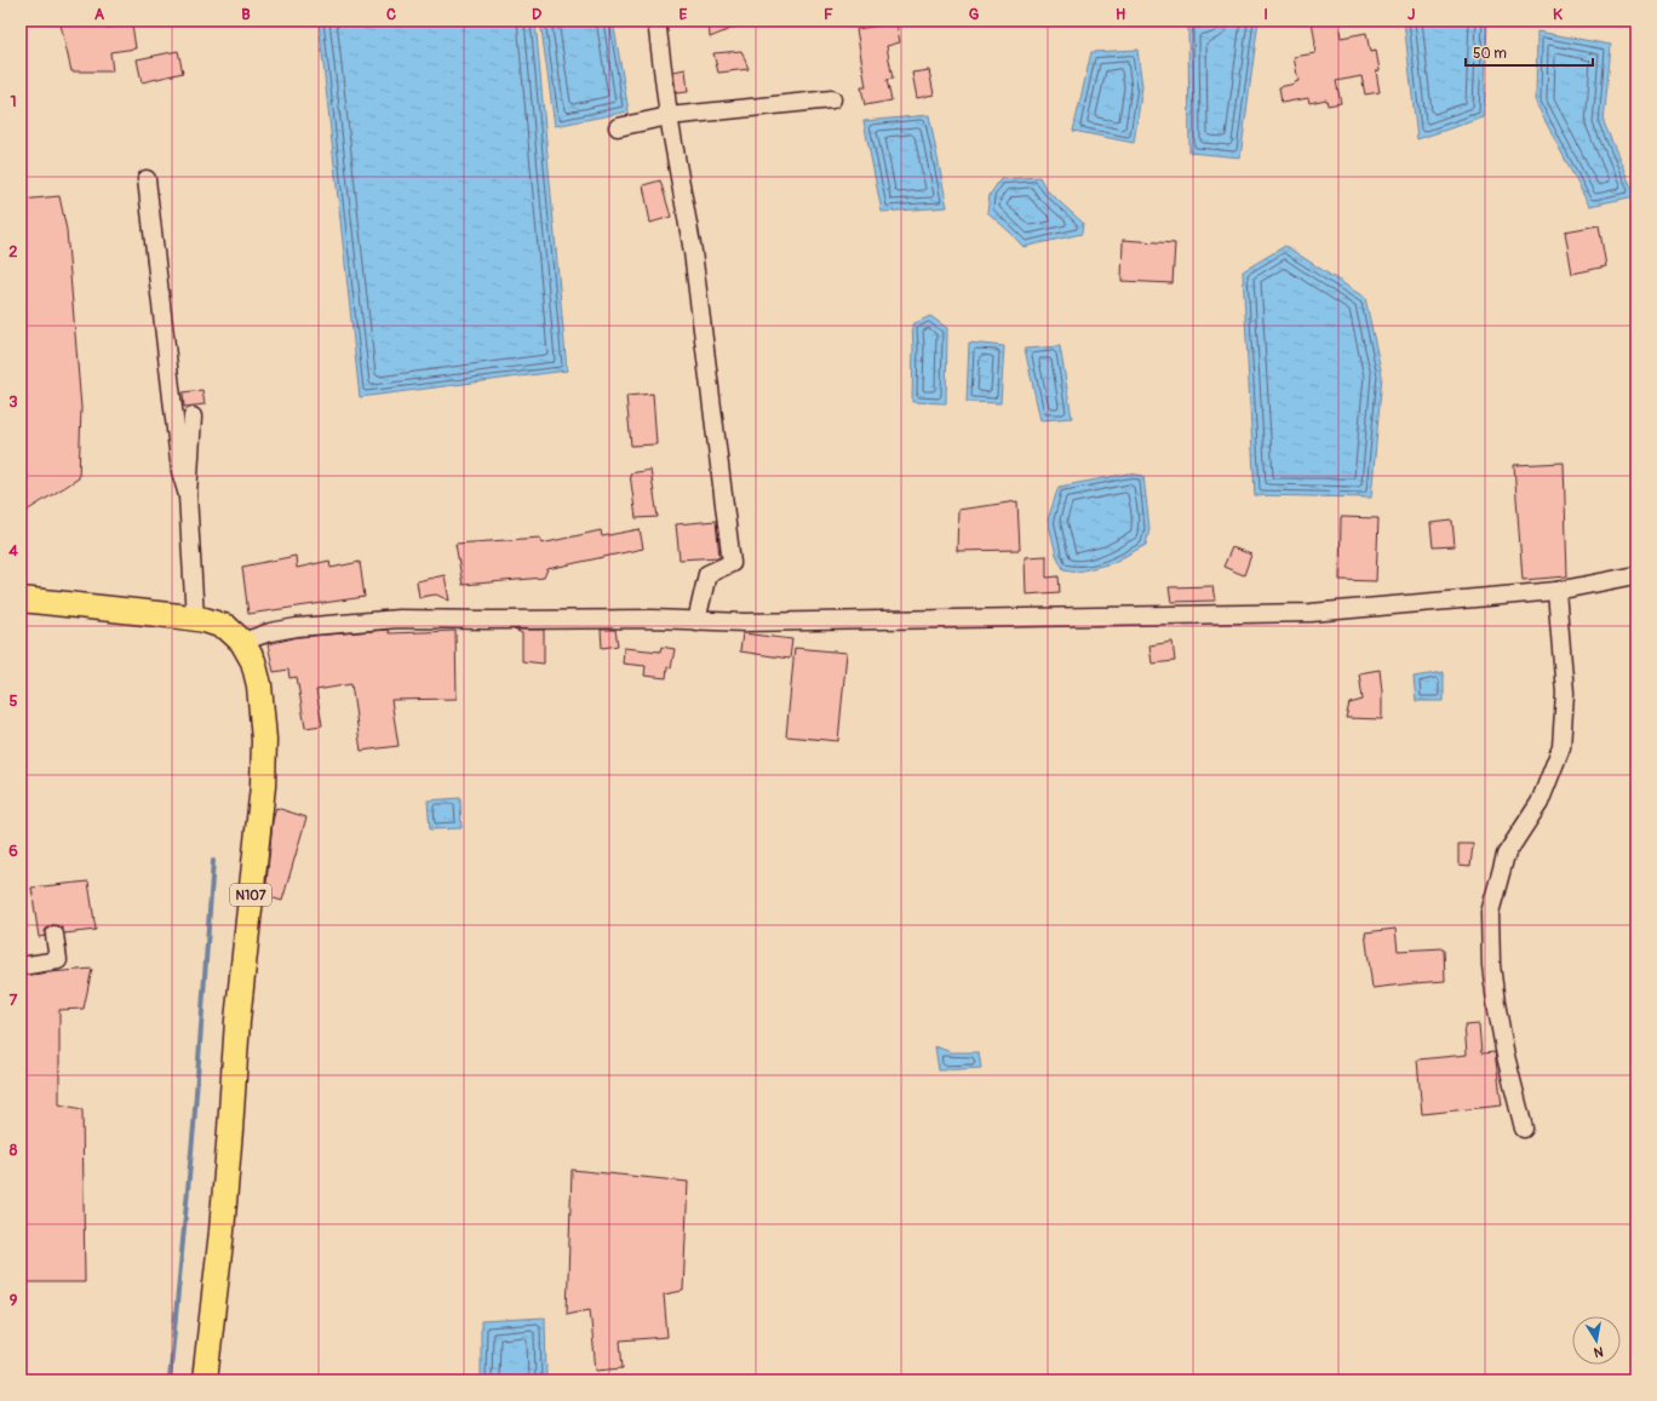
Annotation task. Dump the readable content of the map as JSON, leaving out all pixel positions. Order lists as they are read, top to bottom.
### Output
{
  "streets": {
    "highway": ["N107"]
  },
  "scale_bar": "50 m",
  "north": "bottom",
  "grid": {
    "columns": [
      "A",
      "B",
      "C",
      "D",
      "E",
      "F",
      "G",
      "H",
      "I",
      "J",
      "K"
    ],
    "rows": [
      "1",
      "2",
      "3",
      "4",
      "5",
      "6",
      "7",
      "8",
      "9"
    ]
  }
}
